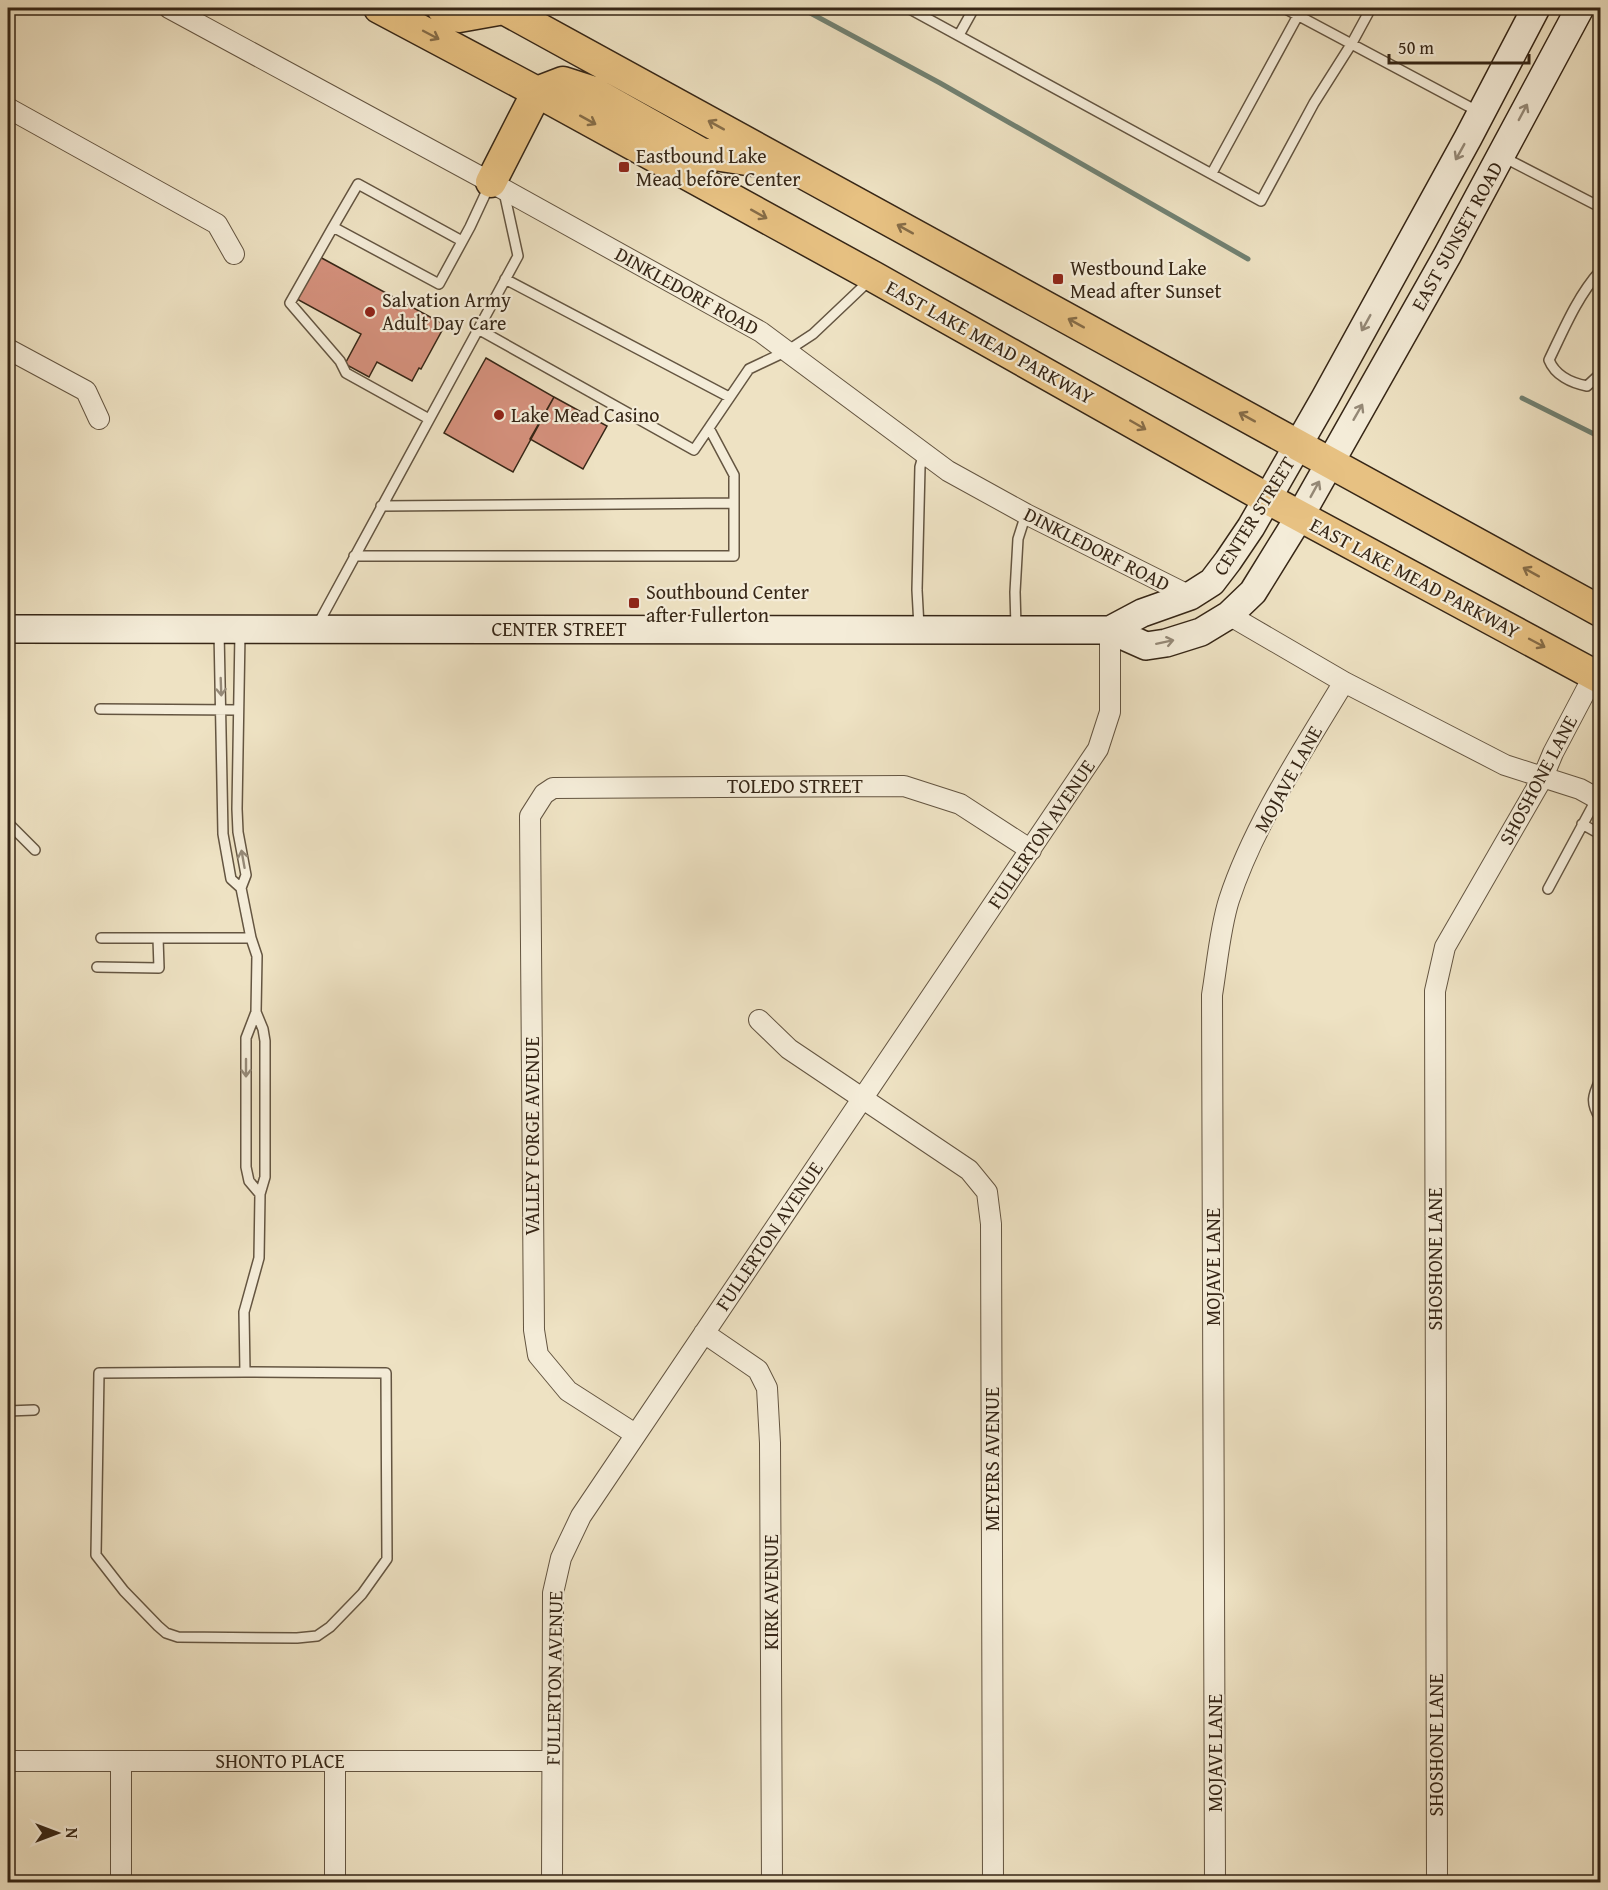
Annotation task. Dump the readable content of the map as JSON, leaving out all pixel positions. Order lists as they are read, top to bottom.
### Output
{
  "streets": {
    "main road": ["EAST LAKE MEAD PARKWAY"],
    "street": [
      "EAST SUNSET ROAD",
      "DINKLEDORF ROAD",
      "CENTER STREET",
      "MOJAVE LANE",
      "SHOSHONE LANE",
      "TOLEDO STREET",
      "FULLERTON AVENUE",
      "VALLEY FORGE AVENUE",
      "MEYERS AVENUE",
      "KIRK AVENUE",
      "SHONTO PLACE"
    ]
  },
  "crossings": [
    ["EAST SUNSET ROAD", "CENTER STREET"],
    ["DINKLEDORF ROAD", "CENTER STREET"],
    ["EAST LAKE MEAD PARKWAY", "CENTER STREET"],
    ["EAST LAKE MEAD PARKWAY", "SHOSHONE LANE"],
    ["CENTER STREET", "FULLERTON AVENUE"],
    ["TOLEDO STREET", "FULLERTON AVENUE"],
    ["TOLEDO STREET", "VALLEY FORGE AVENUE"],
    ["FULLERTON AVENUE", "VALLEY FORGE AVENUE"],
    ["FULLERTON AVENUE", "MEYERS AVENUE"],
    ["FULLERTON AVENUE", "KIRK AVENUE"],
    ["FULLERTON AVENUE", "SHONTO PLACE"]
  ],
  "places": {
    "transit": ["Eastbound Lake Mead before Center", "Westbound Lake Mead after Sunset", "Southbound Center after Fullerton"],
    "other": ["Salvation Army Adult Day Care", "Lake Mead Casino"]
  },
  "scale_bar": "50 m",
  "north": "right"
}
